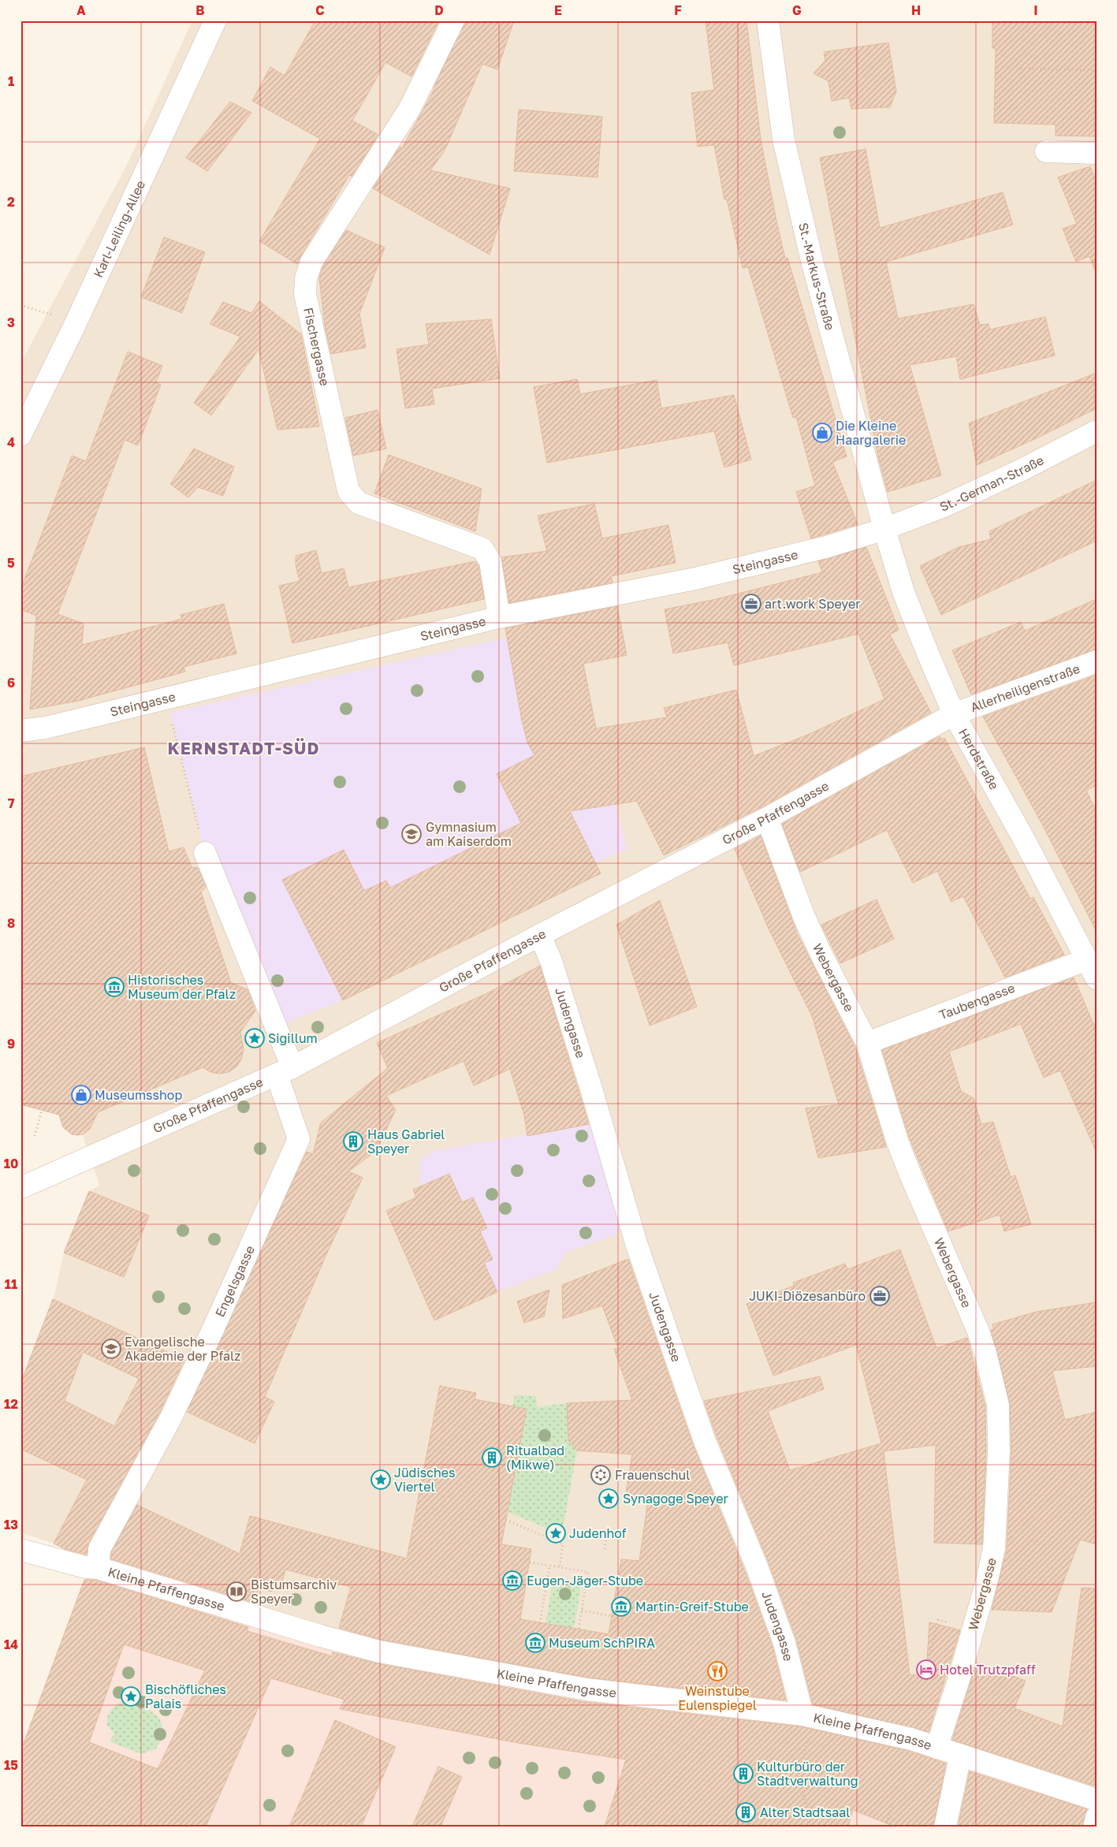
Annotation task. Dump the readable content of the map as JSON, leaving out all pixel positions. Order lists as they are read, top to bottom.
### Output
{
  "streets": {
    "street": [
      "Karl-Leiling-Allee",
      "St.-Markus-Straße",
      "Fischergasse",
      "St.-German-Straße",
      "Steingasse",
      "Allerheiligenstraße",
      "Herdstraße",
      "Große Pfaffengasse",
      "Webergasse",
      "Taubengasse",
      "Judengasse",
      "Engelsgasse",
      "Kleine Pfaffengasse"
    ]
  },
  "crossings": [
    ["St.-Markus-Straße", "St.-German-Straße"],
    ["St.-Markus-Straße", "Steingasse"],
    ["St.-Markus-Straße", "Herdstraße"],
    ["Fischergasse", "Steingasse"],
    ["St.-German-Straße", "Steingasse"],
    ["St.-German-Straße", "Herdstraße"],
    ["Steingasse", "Herdstraße"],
    ["Allerheiligenstraße", "Herdstraße"],
    ["Allerheiligenstraße", "Große Pfaffengasse"],
    ["Herdstraße", "Große Pfaffengasse"],
    ["Herdstraße", "Taubengasse"],
    ["Große Pfaffengasse", "Webergasse"],
    ["Große Pfaffengasse", "Judengasse"],
    ["Große Pfaffengasse", "Engelsgasse"],
    ["Webergasse", "Taubengasse"],
    ["Webergasse", "Kleine Pfaffengasse"],
    ["Judengasse", "Kleine Pfaffengasse"],
    ["Engelsgasse", "Kleine Pfaffengasse"]
  ],
  "districts": ["KERNSTADT-SÜD"],
  "places": {
    "shop": ["Die Kleine Haargalerie", "Museumsshop"],
    "office": ["art.work Speyer", "JUKI-Diözesanbüro"],
    "school or university": ["Gymnasium am Kaiserdom", "Evangelische Akademie der Pfalz"],
    "museum": [
      "Historisches Museum der Pfalz",
      "Eugen-Jäger-Stube",
      "Martin-Greif-Stube",
      "Museum SchPIRA"
    ],
    "place": [
      "Sigillum",
      "Jüdisches Viertel",
      "Synagoge Speyer",
      "Judenhof",
      "Bischöfliches Palais"
    ],
    "building": [
      "Haus Gabriel Speyer",
      "Ritualbad (Mikwe)",
      "Kulturbüro der Stadtverwaltung",
      "Alter Stadtsaal"
    ],
    "synagogue": ["Frauenschul"],
    "library": ["Bistumsarchiv Speyer"],
    "hotel": ["Hotel Trutzpfaff"],
    "restaurant": ["Weinstube Eulenspiegel"]
  },
  "grid": {
    "columns": [
      "A",
      "B",
      "C",
      "D",
      "E",
      "F",
      "G",
      "H",
      "I"
    ],
    "rows": [
      "1",
      "2",
      "3",
      "4",
      "5",
      "6",
      "7",
      "8",
      "9",
      "10",
      "11",
      "12",
      "13",
      "14",
      "15"
    ]
  }
}
